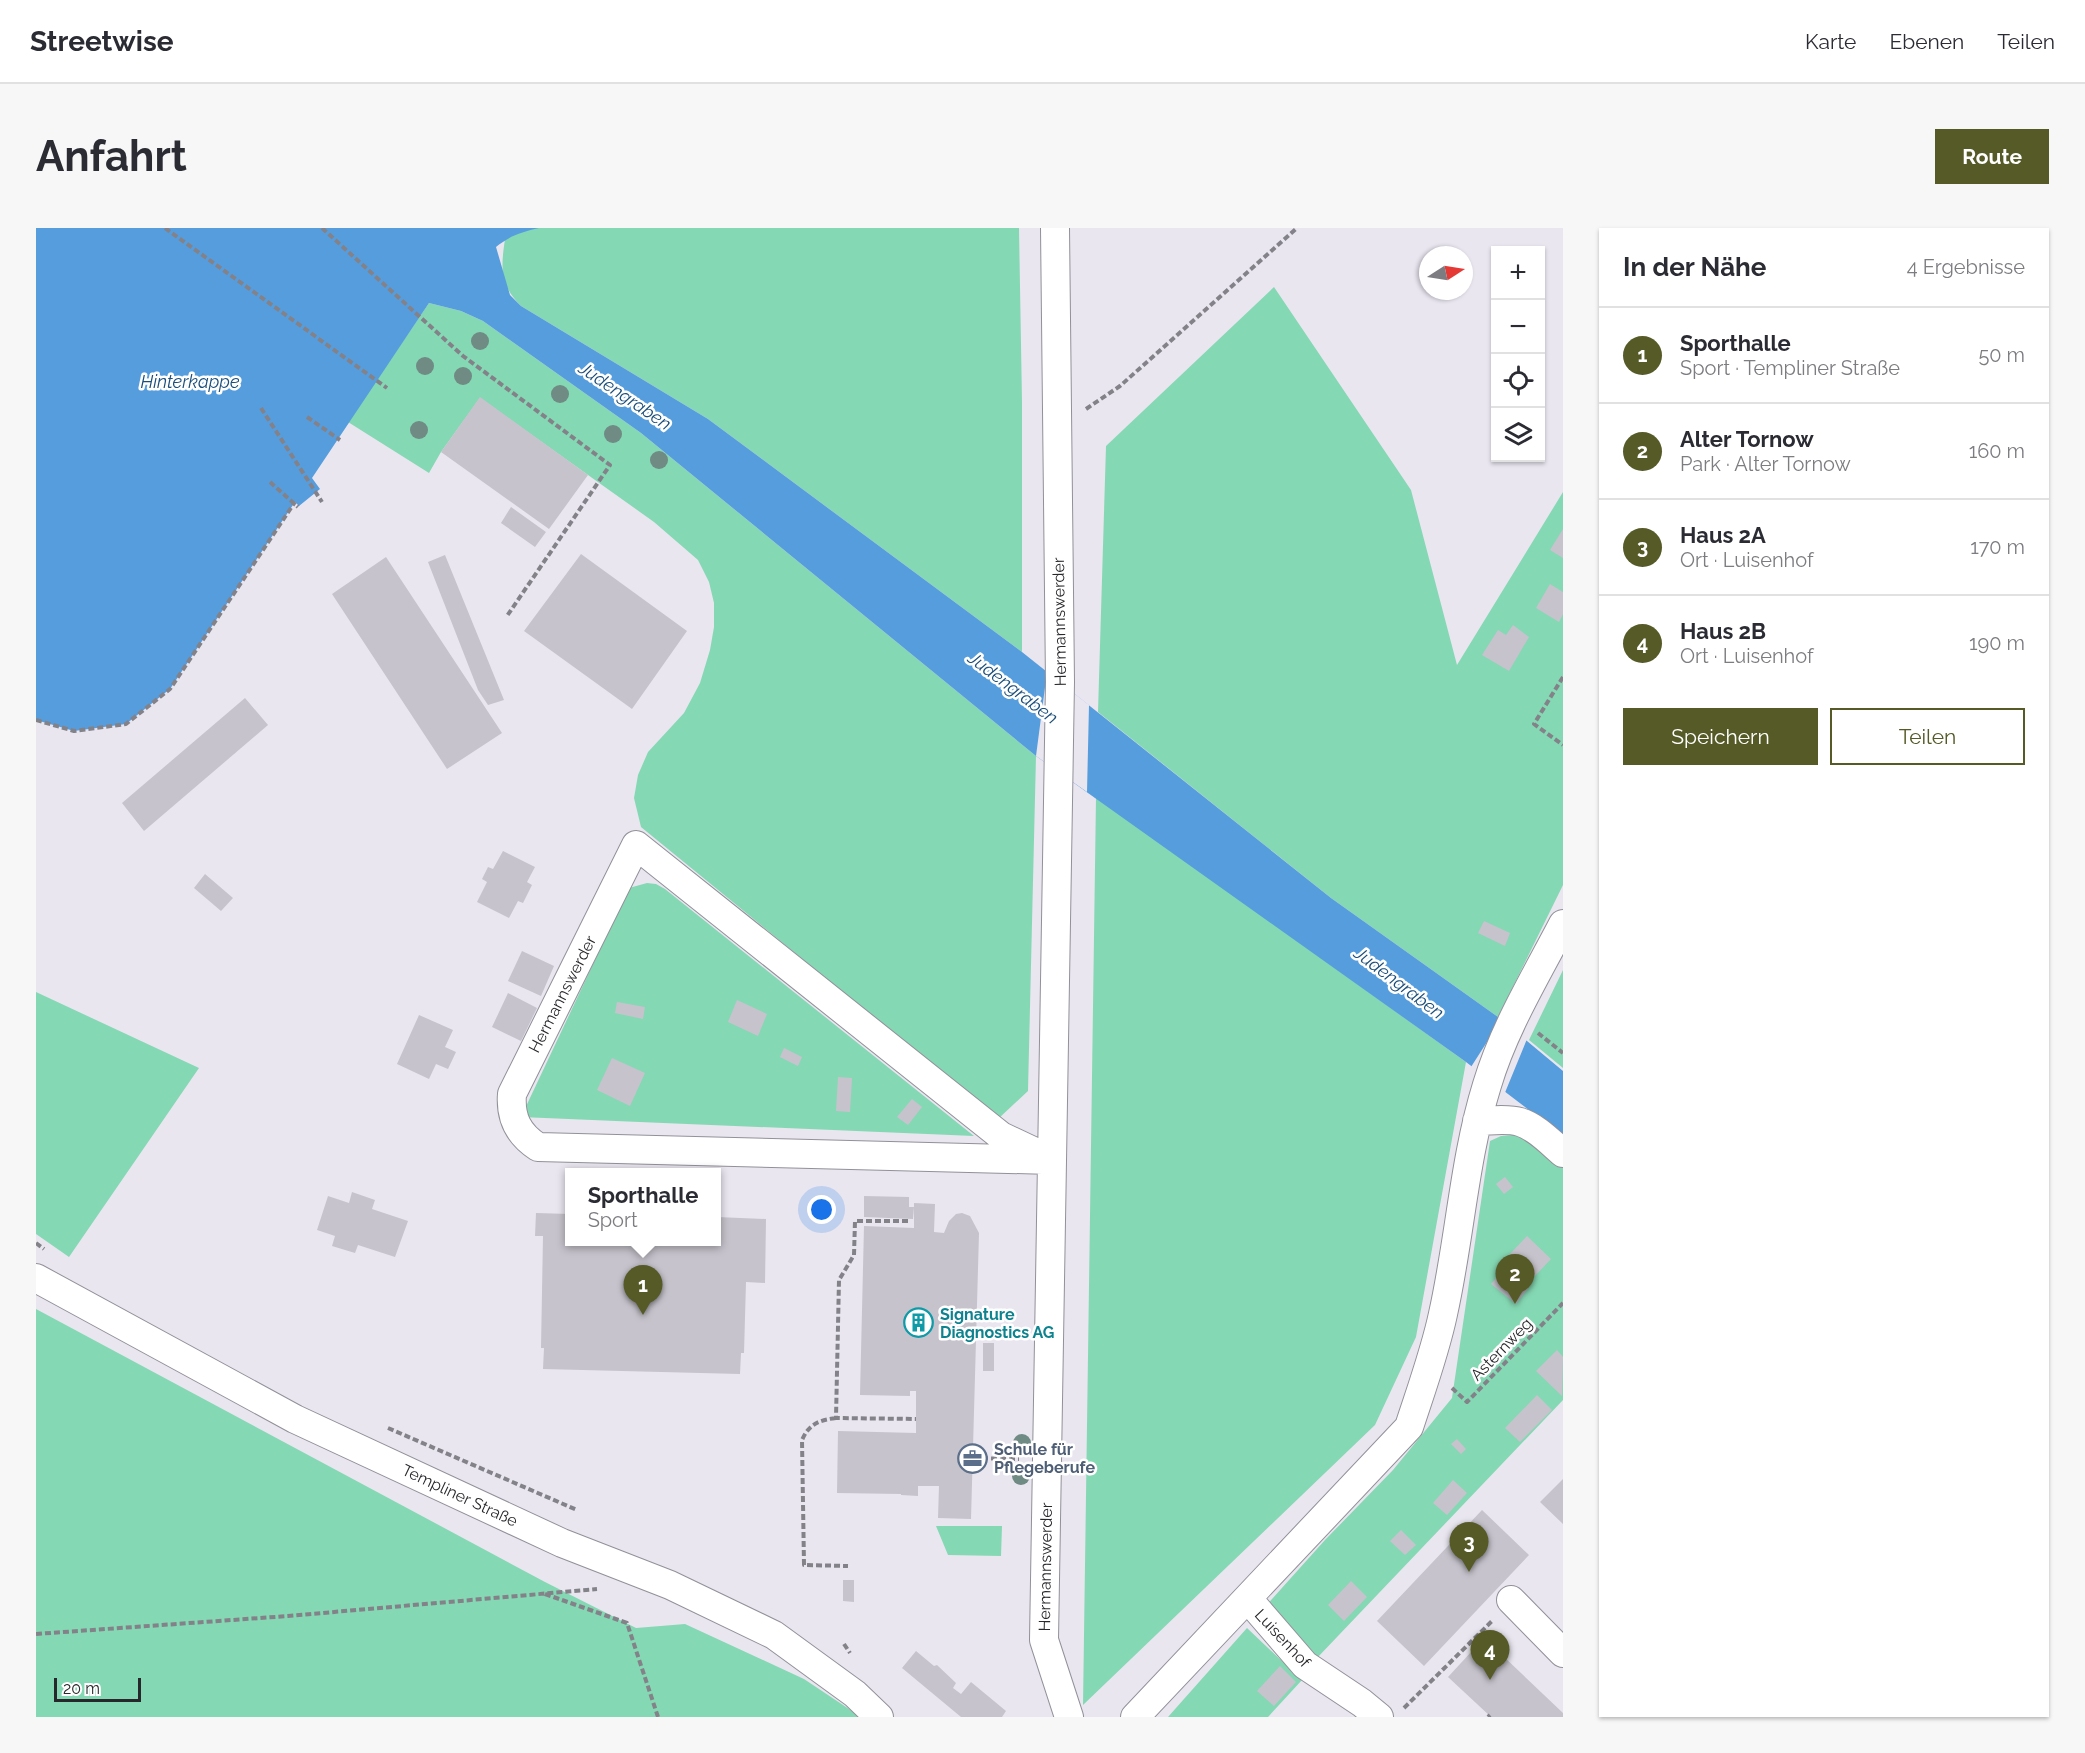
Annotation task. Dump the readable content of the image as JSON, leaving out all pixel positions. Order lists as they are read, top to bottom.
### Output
{
  "streets": {
    "street": ["Hermannswerder", "Templiner Straße", "Luisenhof"],
    "path": ["Asternweg"]
  },
  "water": ["Hinterkappe", "Judengraben"],
  "places": {
    "building": ["Signature Diagnostics AG"],
    "office": ["Schule für Pflegeberufe"]
  },
  "scale_bar": "20 m",
  "north": "right",
  "page": {
    "header": "Streetwise",
    "nav": ["Karte", "Ebenen", "Teilen"],
    "buttons": [
      "Route",
      ["Speichern", "Teilen"]
    ],
    "title": "Anfahrt",
    "heading": ["In der Nähe", "4 Ergebnisse"],
    "map_buttons": ["+", "−"],
    "list": [
      {
        "mark": "1",
        "name": "Sporthalle",
        "note": "Sport · Templiner Straße",
        "value": "50 m"
      },
      {
        "mark": "2",
        "name": "Alter Tornow",
        "note": "Park · Alter Tornow",
        "value": "160 m"
      },
      {
        "mark": "3",
        "name": "Haus 2A",
        "note": "Ort · Luisenhof",
        "value": "170 m"
      },
      {
        "mark": "4",
        "name": "Haus 2B",
        "note": "Ort · Luisenhof",
        "value": "190 m"
      }
    ],
    "popup": ["Sporthalle", "Sport"],
    "pins": [
      "2",
      "1",
      "3",
      "4"
    ],
    "scale": "20 m"
  }
}
